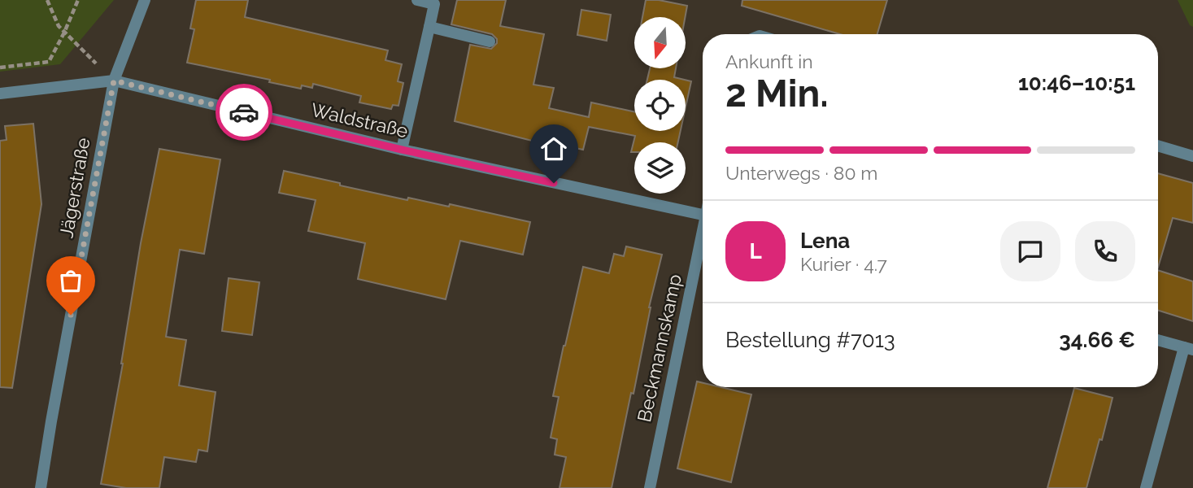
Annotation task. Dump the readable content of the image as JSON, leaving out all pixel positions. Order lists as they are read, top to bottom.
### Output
{
  "streets": {
    "street": ["Waldstraße", "Jägerstraße", "Beckmannskamp"]
  },
  "crossings": [
    ["Waldstraße", "Jägerstraße"]
  ],
  "north": "bottom",
  "page": {
    "heading": ["2 Min.", "Ankunft in", "10:46–10:51"],
    "panel": [
      "Lena",
      "Kurier · 4.7",
      "Bestellung #7013",
      "34.66 €"
    ],
    "bar": "Unterwegs · 80 m",
    "round": "L"
  }
}
